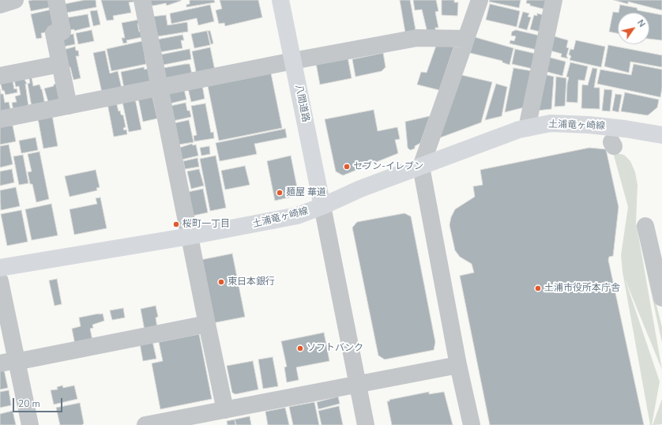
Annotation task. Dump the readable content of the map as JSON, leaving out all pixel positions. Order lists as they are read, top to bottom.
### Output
{
  "streets": {
    "main road": ["八間道路", "土浦竜ヶ崎線"]
  },
  "crossings": [
    ["八間道路", "土浦竜ヶ崎線"]
  ],
  "places": [
    "セブン-イレブン",
    "麺屋 華道",
    "桜町一丁目",
    "東日本銀行",
    "土浦市役所本庁舎",
    "ソフトバンク"
  ],
  "scale_bar": "20 m",
  "north": "top right"
}
